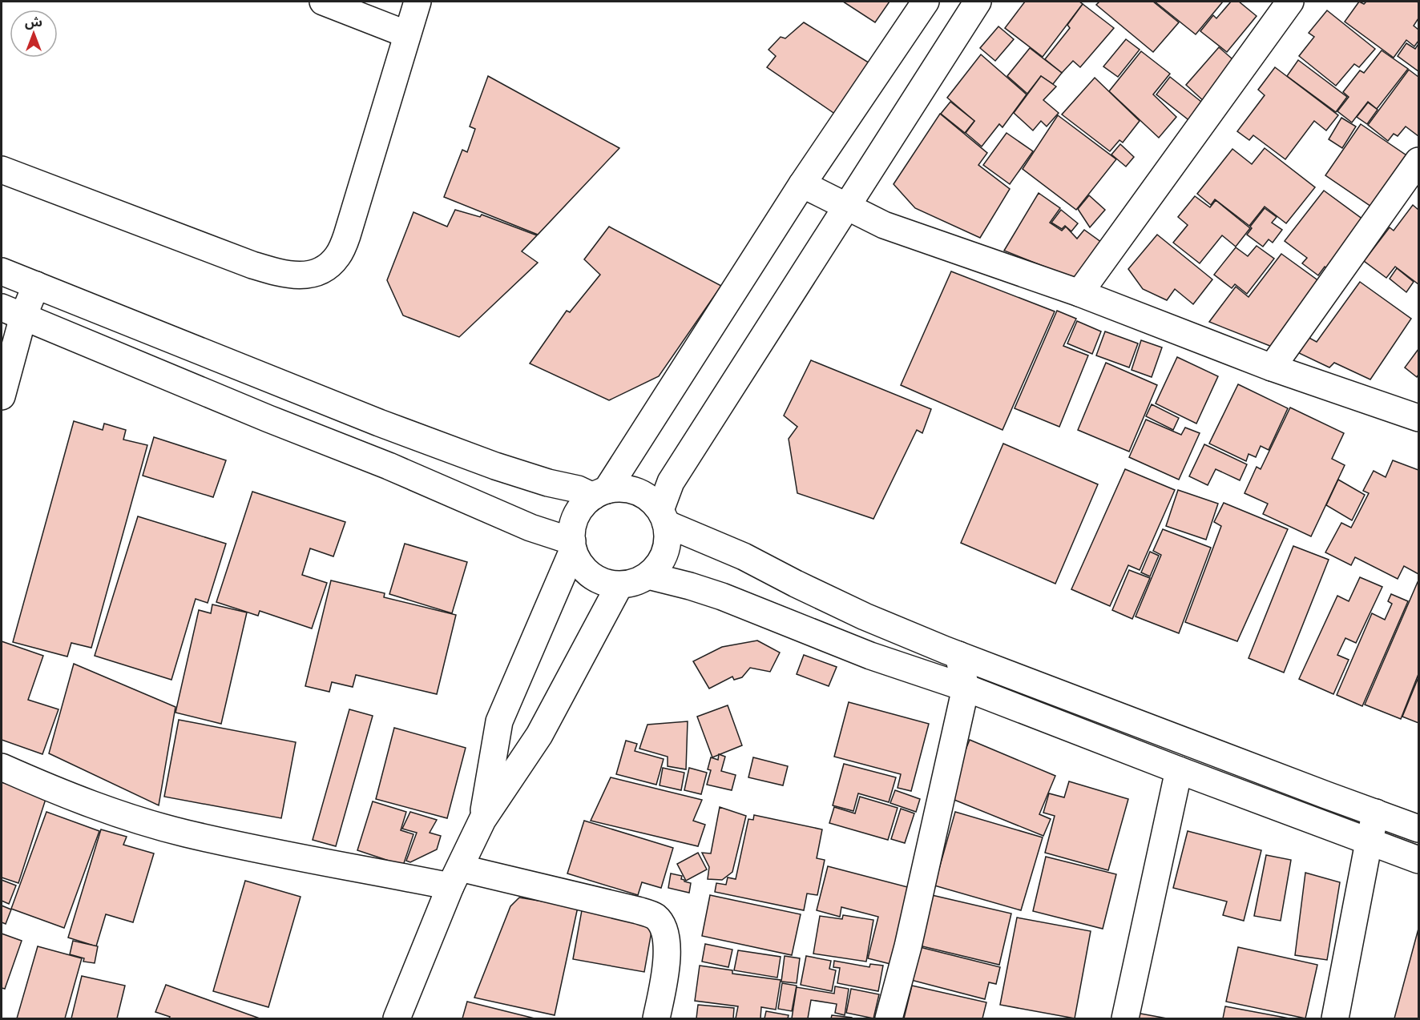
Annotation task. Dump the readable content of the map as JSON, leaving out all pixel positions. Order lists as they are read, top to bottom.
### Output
{
  "north": "top"
}
